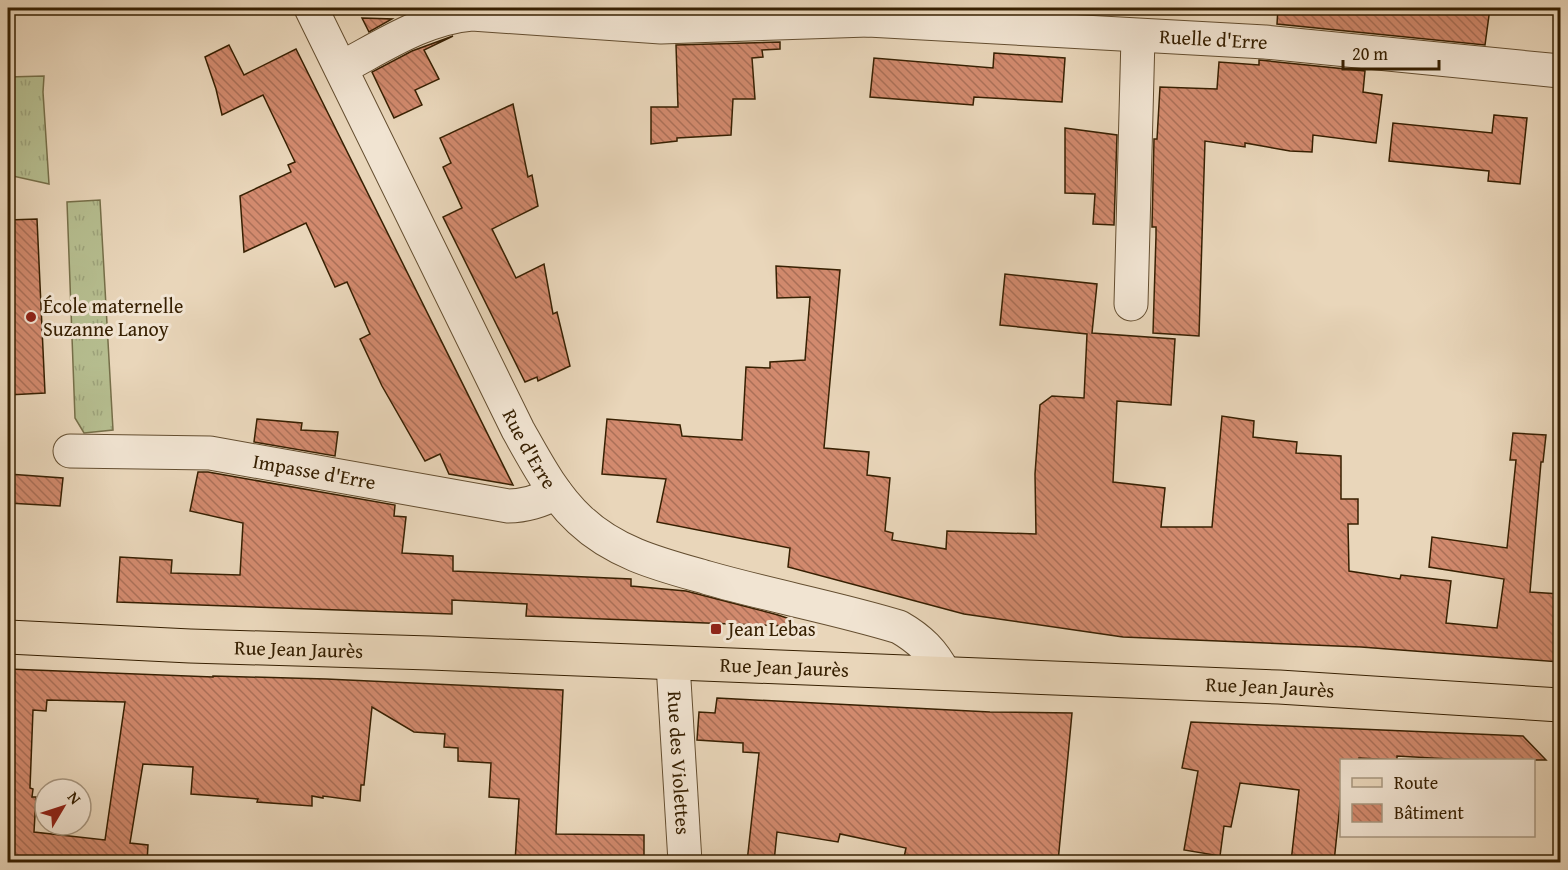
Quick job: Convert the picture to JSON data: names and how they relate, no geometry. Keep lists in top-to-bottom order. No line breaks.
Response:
{"streets":{"main road":["Rue Jean Jaurès"],"street":["Ruelle d'Erre","Rue d'Erre","Impasse d'Erre","Rue des Violettes"]},"crossings":[["Ruelle d'Erre","Rue d'Erre"],["Rue d'Erre","Impasse d'Erre"],["Rue d'Erre","Rue Jean Jaurès"],["Rue Jean Jaurès","Rue des Violettes"]],"places":{"other":["École maternelle Suzanne Lanoy"],"transit":["Jean Lebas"]},"legend":["Route","Bâtiment"],"scale_bar":"20 m","north":"top right"}
